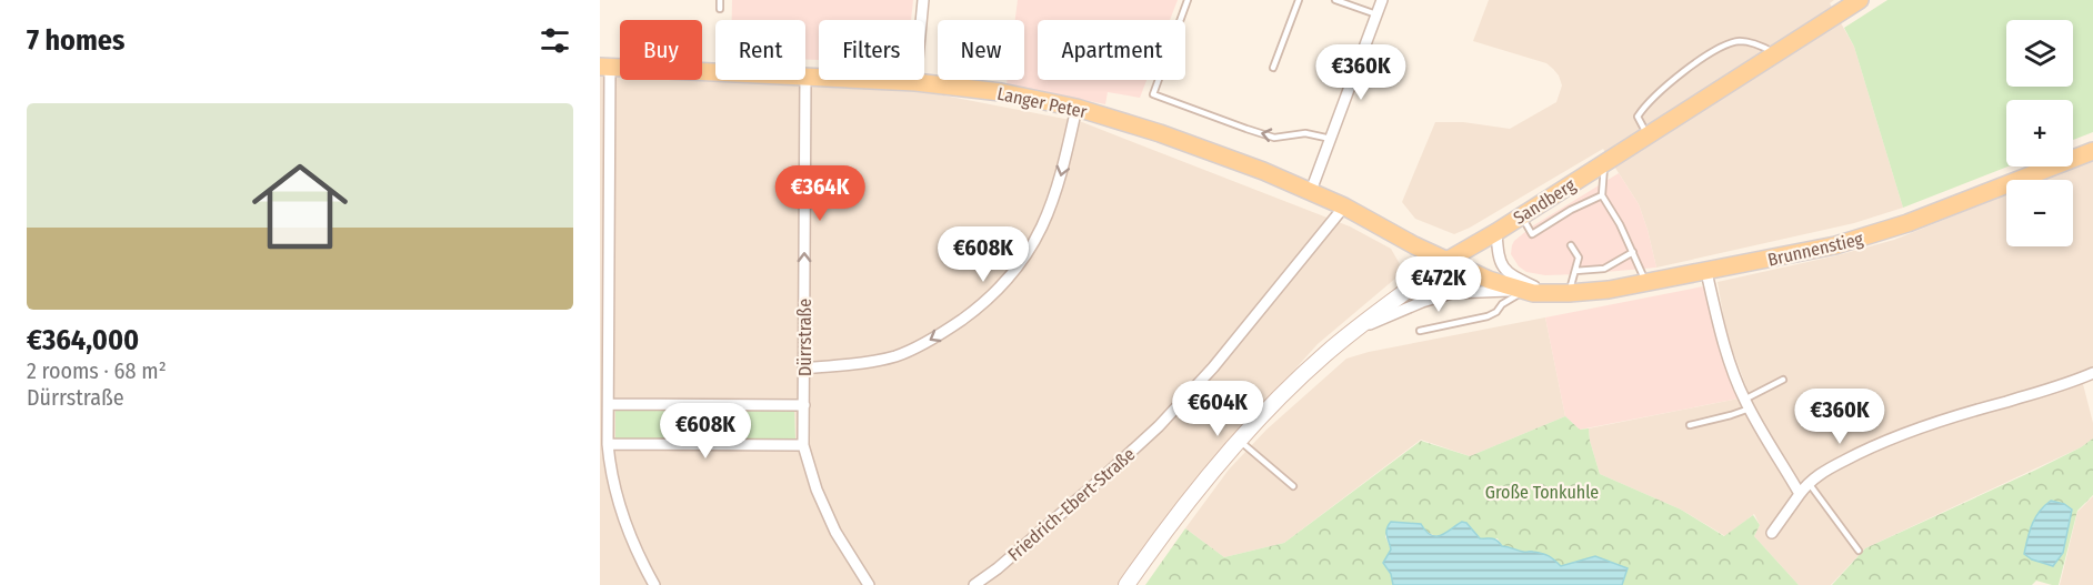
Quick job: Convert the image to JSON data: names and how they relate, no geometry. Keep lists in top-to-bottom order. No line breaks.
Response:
{"streets":{"main road":["Langer Peter","Sandberg","Brunnenstieg"],"street":["Dürrstraße","Friedrich-Ebert-Straße"]},"crossings":[["Langer Peter","Sandberg"],["Langer Peter","Brunnenstieg"],["Langer Peter","Friedrich-Ebert-Straße"],["Sandberg","Brunnenstieg"]],"one_way":["Dürrstraße"],"parks":["Große Tonkuhle"],"page":{"heading":"7 homes","map_buttons":["+","−"],"chip":["Buy","Rent","Filters","New","Apartment"],"price":["€360K","€364K","€608K","€472K","€604K","€360K","€608K"],"list":[{"name":"€364,000","note":"2 rooms · 68 m² · Dürrstraße"}]}}
